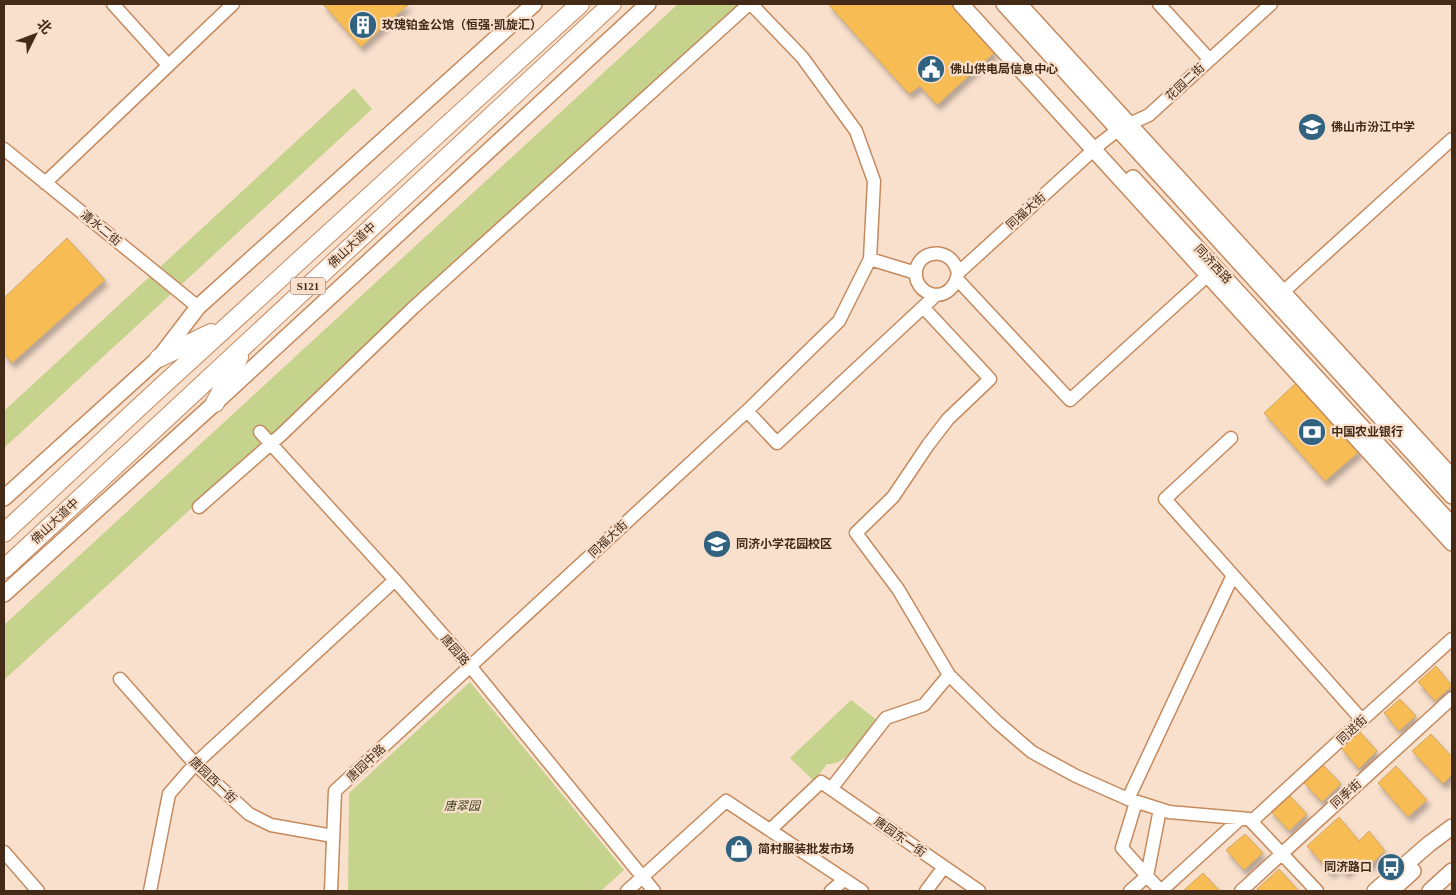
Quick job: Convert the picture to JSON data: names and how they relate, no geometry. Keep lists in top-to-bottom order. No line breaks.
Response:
{"streets":{"highway":["佛山大道中","S121"],"main road":["同济西路"],"street":["花园二街","同福大街","清水二街","唐园路","同进街","唐园中路","唐园西一街","同季街","唐园东一街"]},"crossings":[["花园二街","同福大街"],["花园二街","同济西路"],["同福大街","同济西路"],["同福大街","唐园路"],["同福大街","唐园中路"],["唐园路","唐园中路"],["唐园中路","唐园西一街"]],"parks":["唐翠园"],"places":{"building":["玫瑰铂金公馆（恒强·凯旋汇）"],"public building":["佛山供电局信息中心"],"school or university":["佛山市汾江中学","同济小学花园校区"],"bank":["中国农业银行"],"shop":["简村服装批发市场"],"bus stop":["同济路口"]},"north":"top right"}
